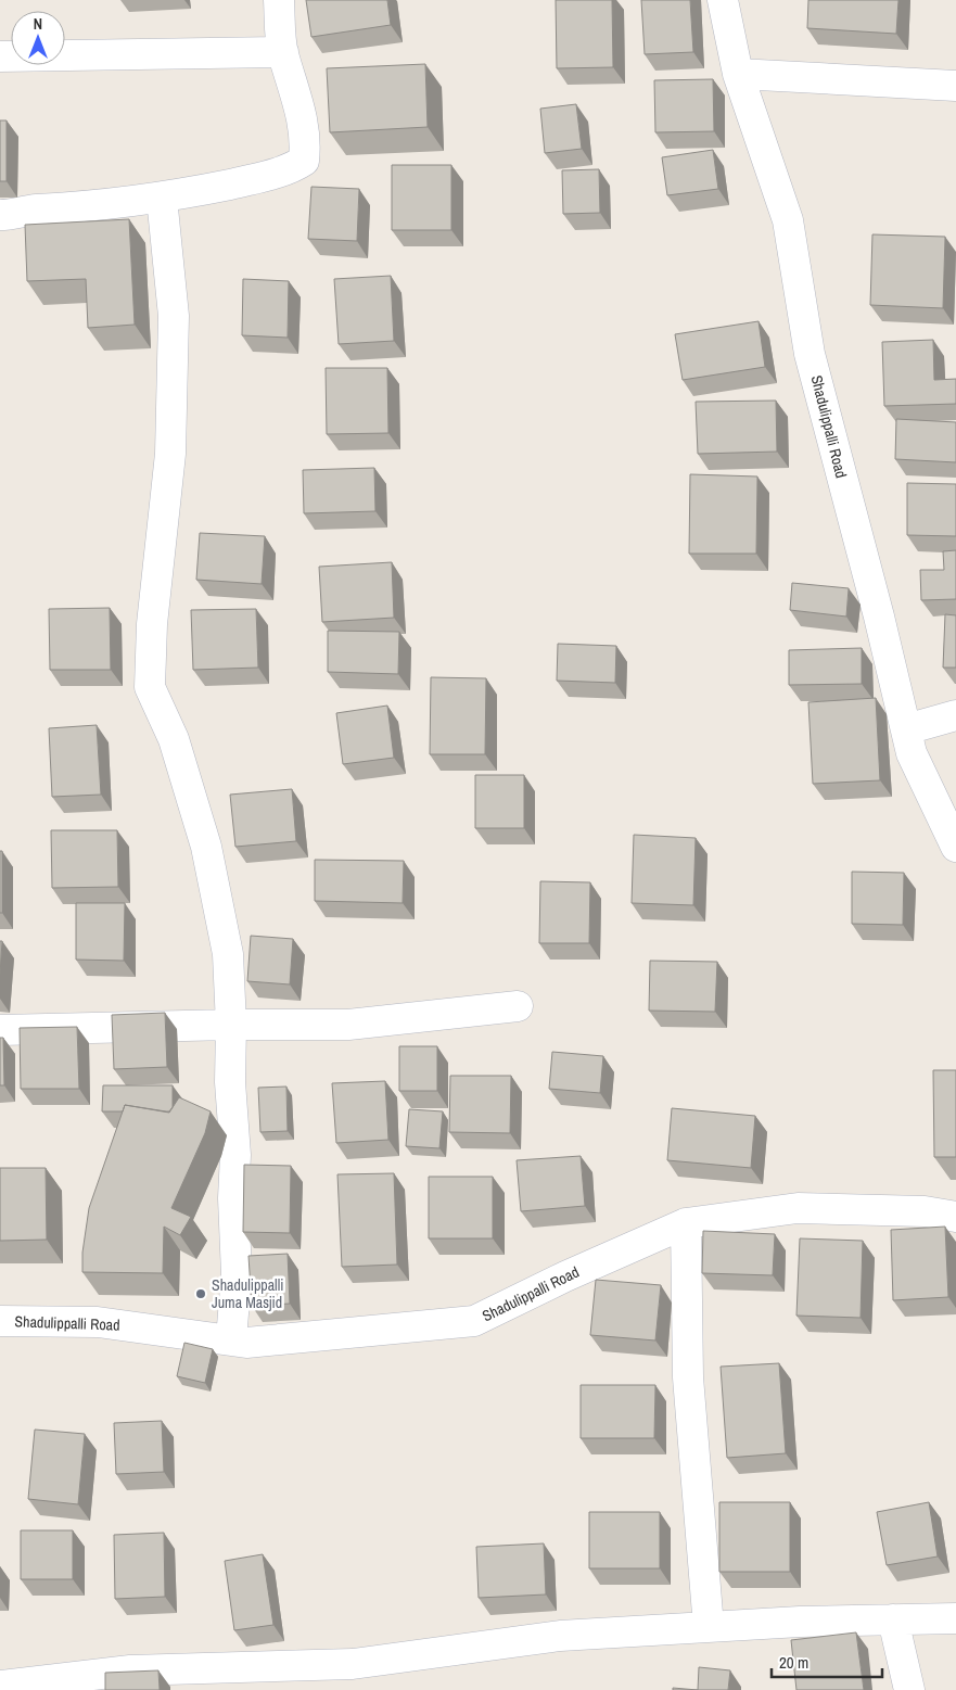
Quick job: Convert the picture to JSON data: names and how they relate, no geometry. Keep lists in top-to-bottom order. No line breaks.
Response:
{"streets":{"street":["Shadulippalli Road"]},"places":["Shadulippalli Juma Masjid"],"scale_bar":"20 m","north":"top"}
